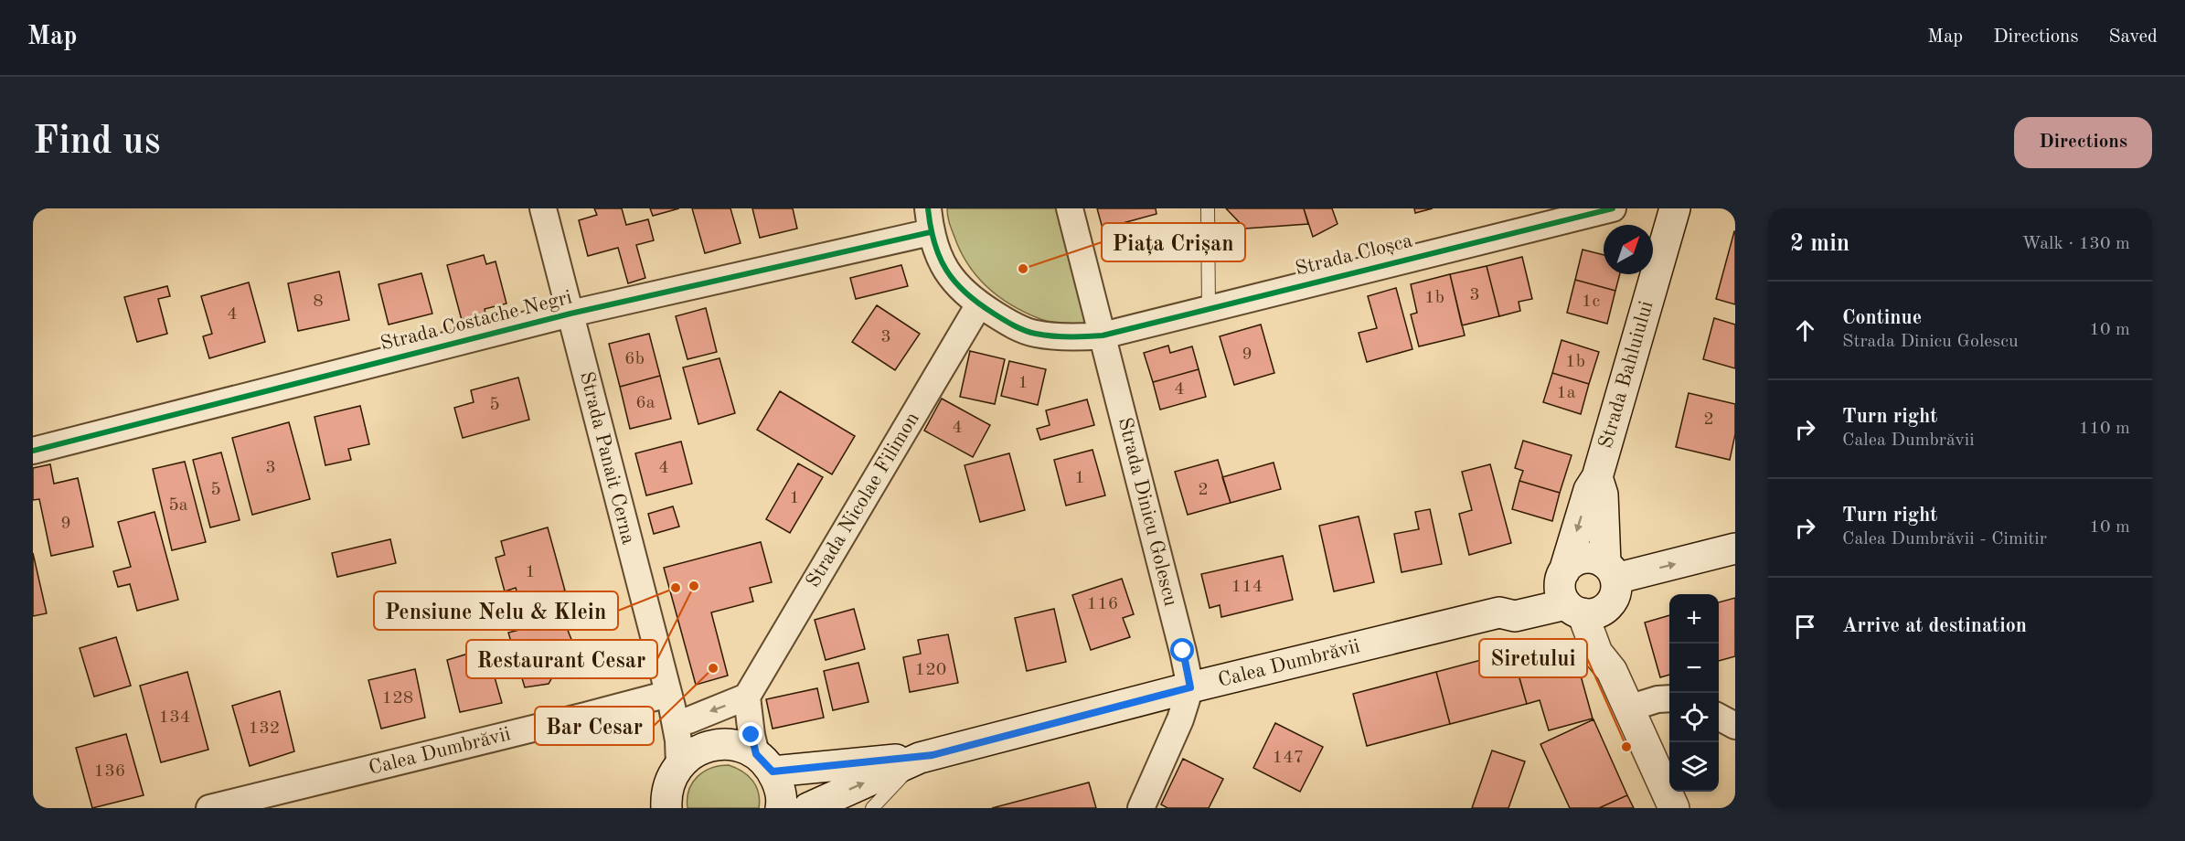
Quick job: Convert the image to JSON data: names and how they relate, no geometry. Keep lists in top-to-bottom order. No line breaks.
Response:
{"streets":{"main road":["Strada Bahluiului","Calea Dumbrăvii"],"street":["Strada Cloșca","Strada Costache Negri","Strada Panait Cerna","Strada Nicolae Filimon","Strada Dinicu Golescu"]},"crossings":[["Strada Cloșca","Strada Costache Negri"],["Strada Cloșca","Strada Nicolae Filimon"],["Strada Cloșca","Strada Dinicu Golescu"],["Strada Costache Negri","Strada Panait Cerna"],["Strada Bahluiului","Calea Dumbrăvii"],["Strada Panait Cerna","Calea Dumbrăvii"],["Strada Dinicu Golescu","Calea Dumbrăvii"]],"places":["Piața Crișan","Restaurant Cesar","Pensiune Nelu & Klein","Bar Cesar","Siretului"],"house_numbers":["3","1b","8","1c","4","3","9","6b","1b","1","4","1a","6a","5","2","4","3","4","1","5","2","1","5a","9","1","114","116","120","128","134","132","147","136"],"north":"top right","page":{"header":"Map","nav":["Map","Directions","Saved"],"buttons":"Directions","title":"Find us","heading":["2 min","Walk · 130 m"],"list":[["Continue","Strada Dinicu Golescu","10 m"],["Turn right","Calea Dumbrăvii","110 m"],["Turn right","Calea Dumbrăvii - Cimitir","10 m"],"Arrive at destination"],"map_buttons":["+","−"]}}
